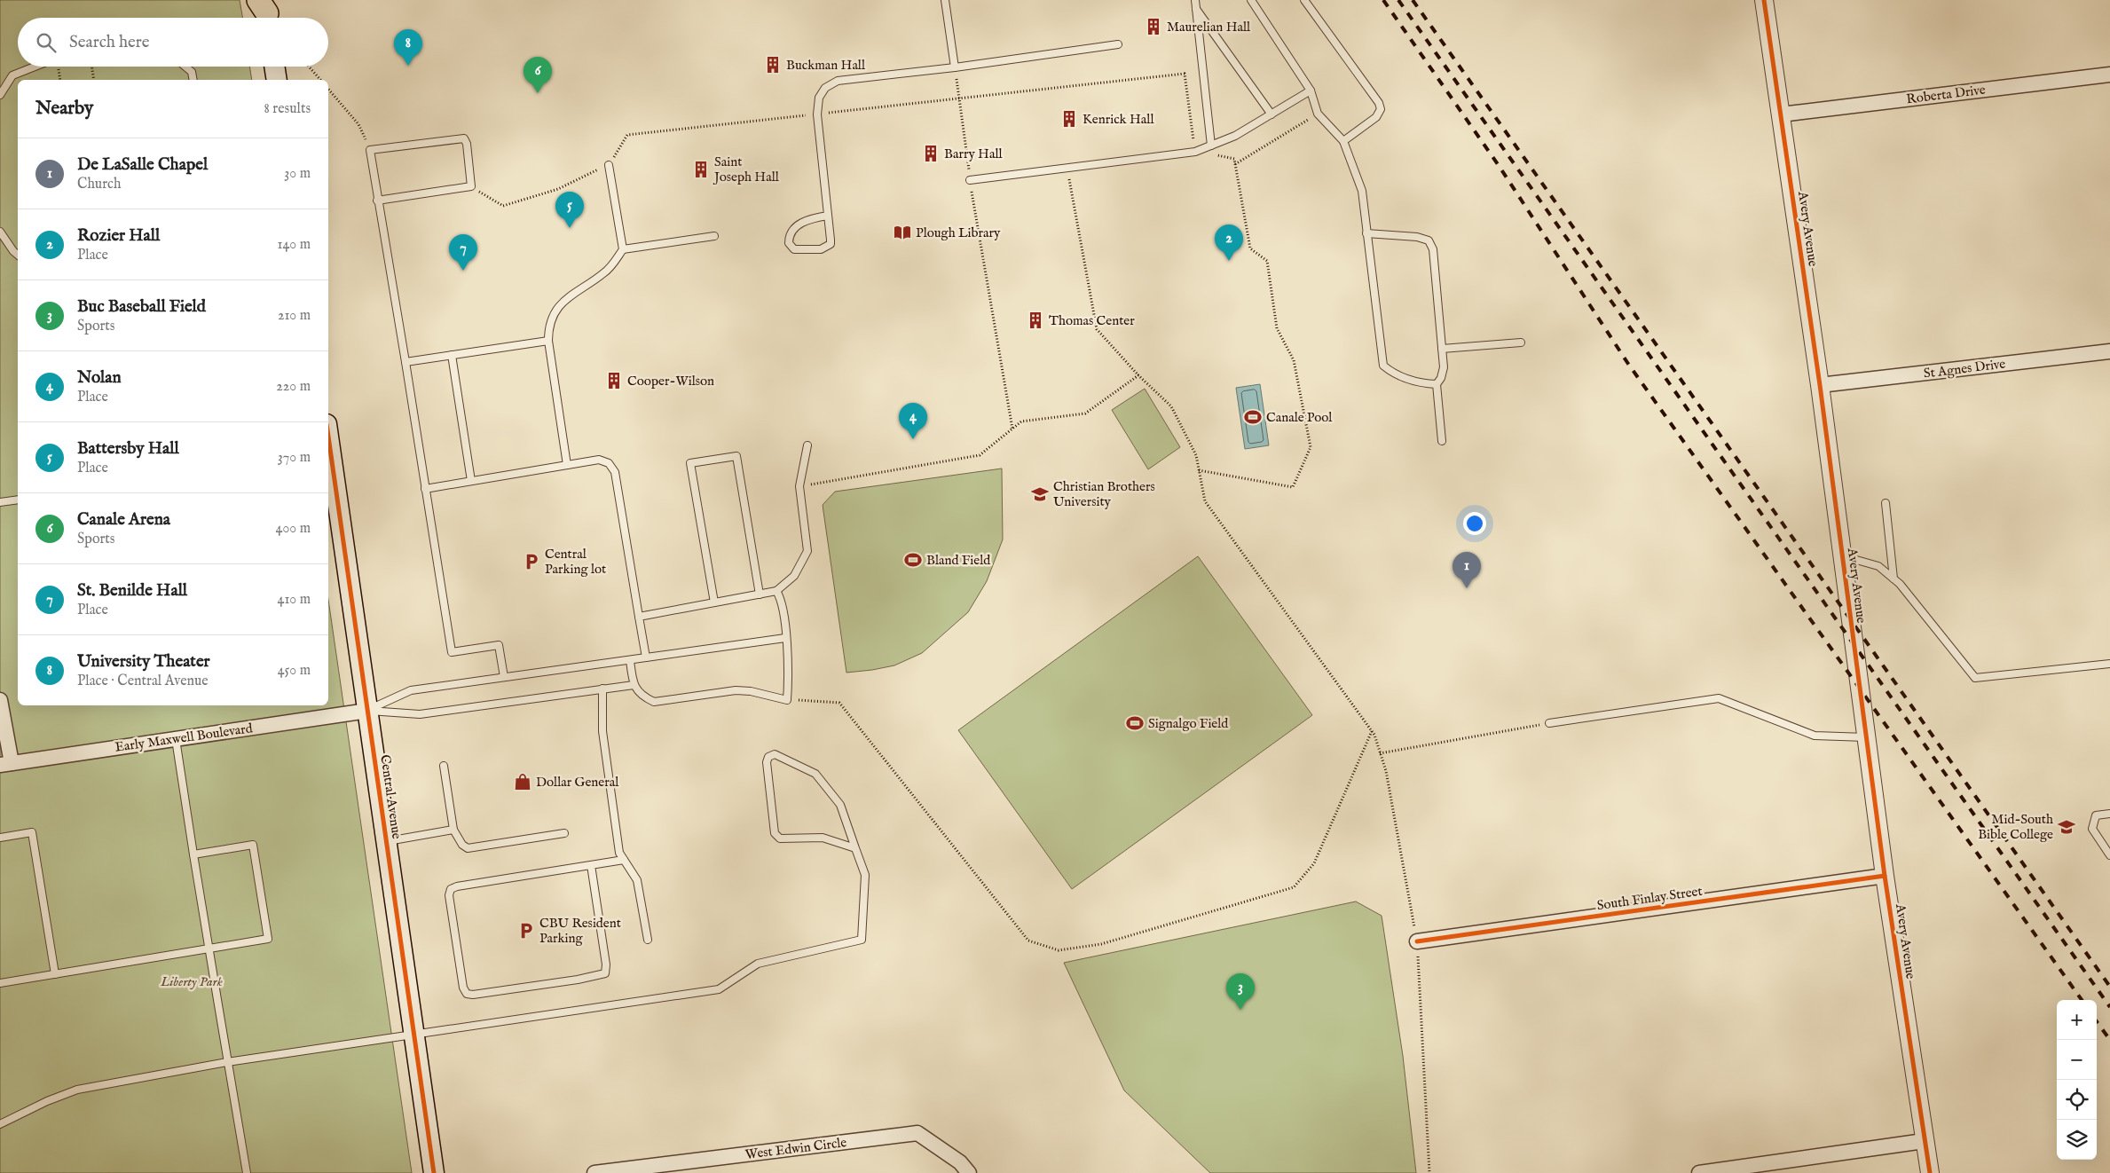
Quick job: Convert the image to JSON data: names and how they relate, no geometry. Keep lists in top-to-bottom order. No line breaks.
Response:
{"streets":{"main road":["Central Avenue"],"street":["Roberta Drive","Avery Avenue","St Agnes Drive","Early Maxwell Boulevard","South Finlay Street","West Edwin Circle"]},"crossings":[["Roberta Drive","Avery Avenue"],["Avery Avenue","St Agnes Drive"],["Avery Avenue","South Finlay Street"],["Early Maxwell Boulevard","Central Avenue"]],"parks":["Liberty Park"],"places":{"building":["Maurelian Hall","Buckman Hall","Kenrick Hall","Barry Hall","Saint Joseph Hall","Thomas Center","Cooper-Wilson"],"library":["Plough Library"],"sports":["Canale Pool","Bland Field","Signalgo Field"],"school or university":["Christian Brothers University","Mid-South Bible College"],"parking":["Central Parking lot","CBU Resident Parking"],"shop":["Dollar General"]},"page":{"search":"Search here","pins":["8","6","5","2","7","4","1","3"],"heading":["Nearby","8 results"],"list":[{"mark":"1","name":"De LaSalle Chapel","note":"Church","value":"30 m"},{"mark":"2","name":"Rozier Hall","note":"Place","value":"140 m"},{"mark":"3","name":"Buc Baseball Field","note":"Sports","value":"210 m"},{"mark":"4","name":"Nolan","note":"Place","value":"220 m"},{"mark":"5","name":"Battersby Hall","note":"Place","value":"370 m"},{"mark":"6","name":"Canale Arena","note":"Sports","value":"400 m"},{"mark":"7","name":"St. Benilde Hall","note":"Place","value":"410 m"},{"mark":"8","name":"University Theater","note":"Place · Central Avenue","value":"450 m"}],"map_buttons":["+","−"]}}
